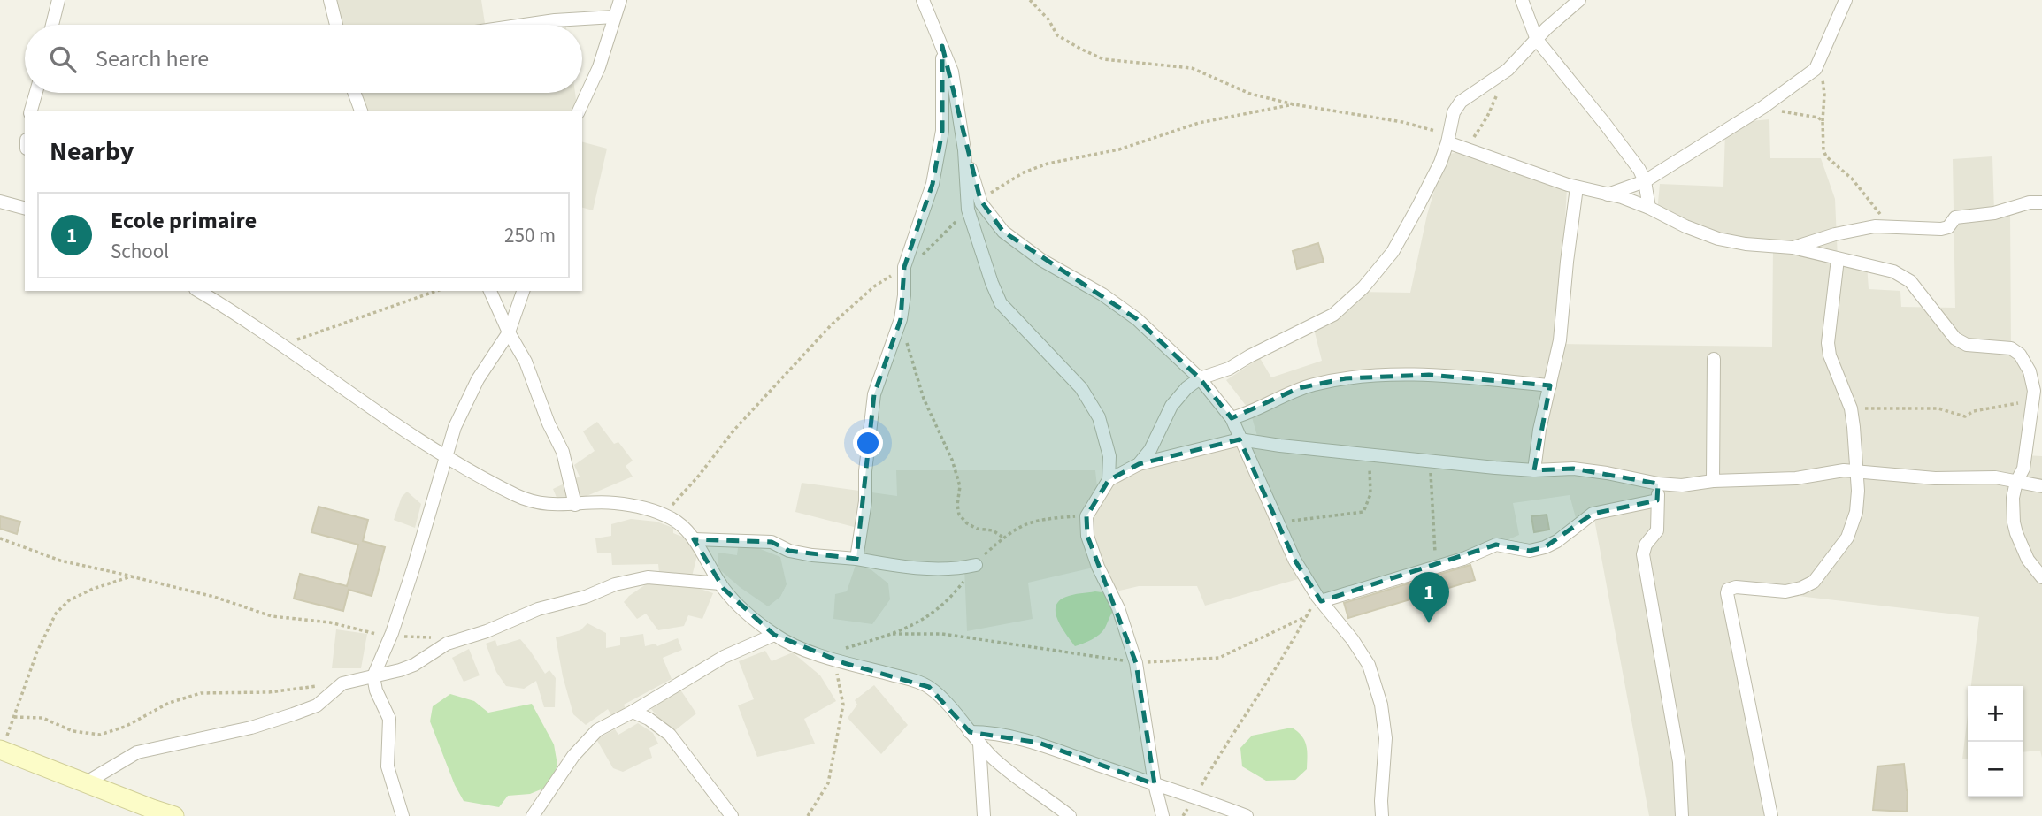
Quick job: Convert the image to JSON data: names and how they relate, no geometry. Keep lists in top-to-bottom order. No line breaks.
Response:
{"page":{"search":"Search here","heading":"Nearby","list":[{"mark":"1","name":"Ecole primaire","note":"School","value":"250 m"}],"pins":"1","map_buttons":["+","−"]}}
